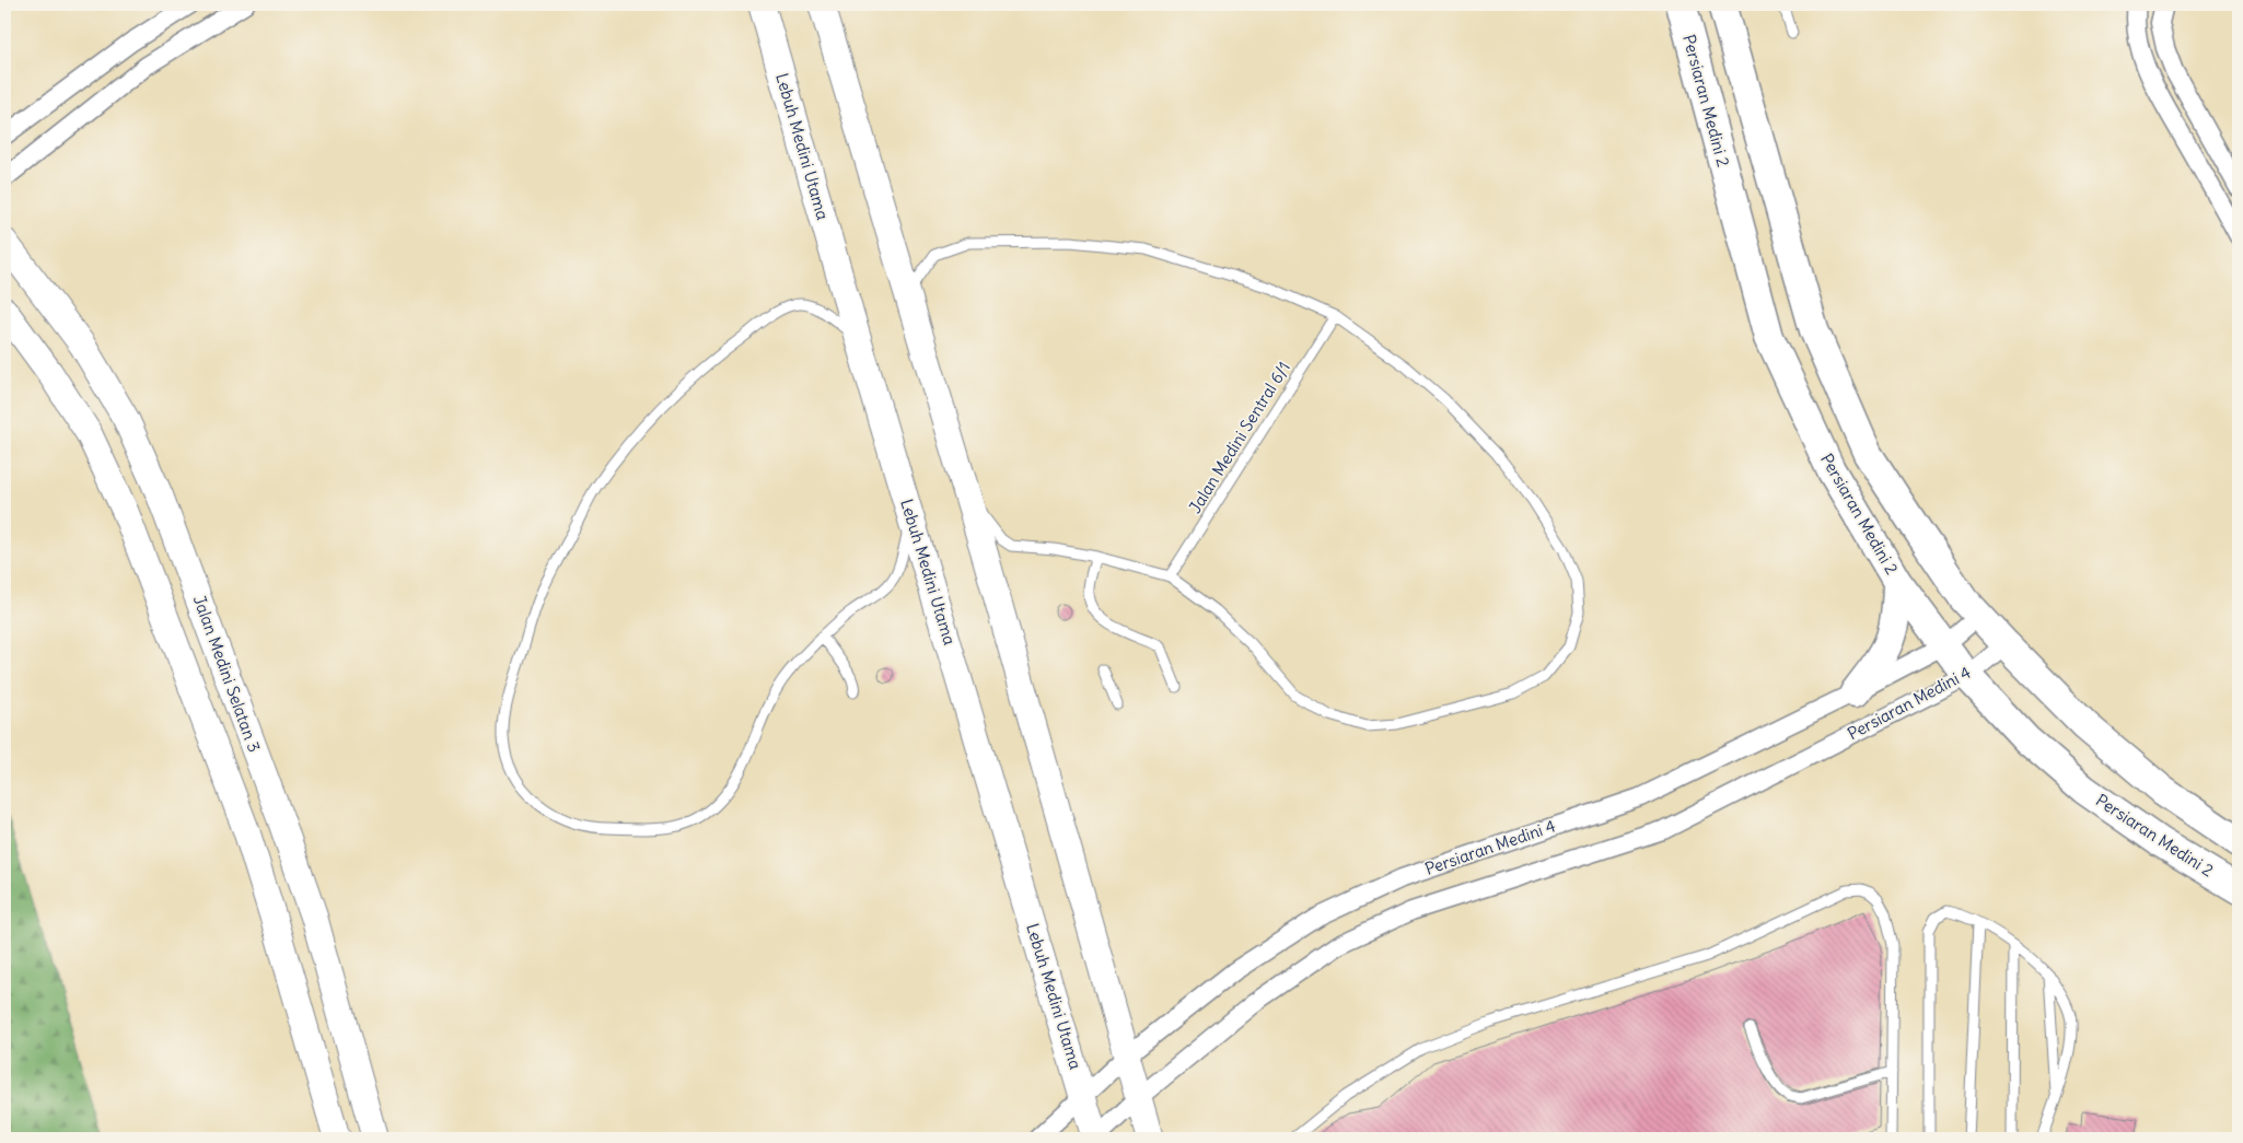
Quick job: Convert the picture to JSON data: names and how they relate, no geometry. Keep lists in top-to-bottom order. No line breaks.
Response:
{"streets":{"main road":["Persiaran Medini 2","Lebuh Medini Utama","Jalan Medini Selatan 3"],"street":["Persiaran Medini 4"],"lane":["Jalan Medini Sentral 6/1"]},"crossings":[["Persiaran Medini 2","Persiaran Medini 4"],["Lebuh Medini Utama","Persiaran Medini 4"]]}
